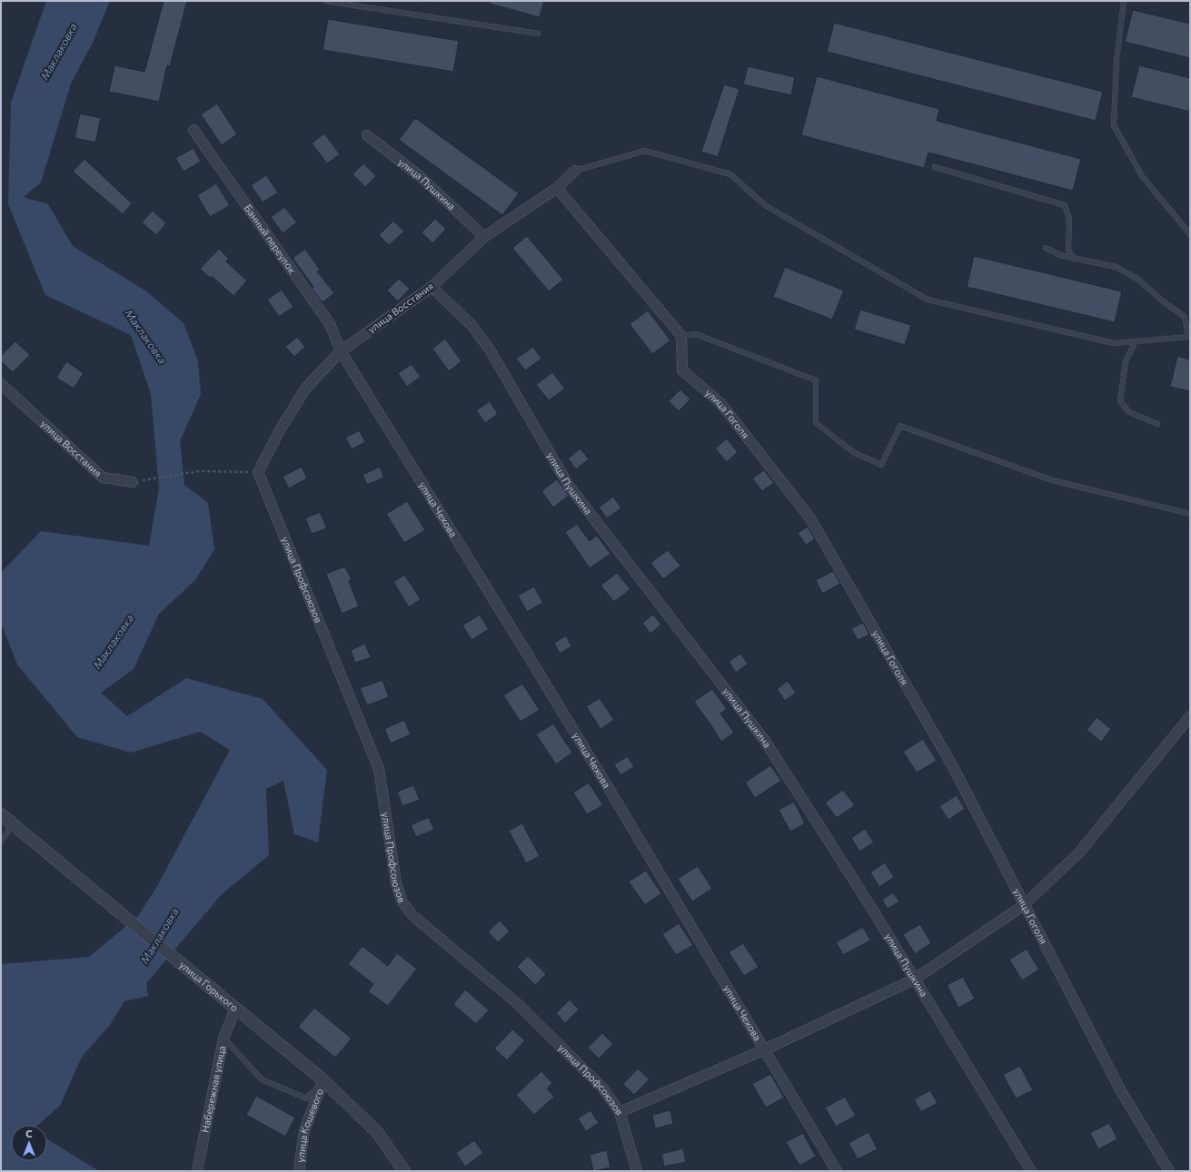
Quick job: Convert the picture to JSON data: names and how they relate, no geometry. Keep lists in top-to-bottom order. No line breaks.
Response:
{"streets":{"street":["улица Пушкина","Банный переулок","улица Восстания","улица Гоголя","улица Чехова","улица Профсоюзов","улица Горького","Набережная улица","улица Кошевого"]},"crossings":[["улица Пушкина","улица Восстания"],["Банный переулок","улица Восстания"],["Банный переулок","улица Чехова"],["улица Восстания","улица Чехова"],["улица Восстания","улица Профсоюзов"],["улица Горького","Набережная улица"],["улица Горького","улица Кошевого"]],"water":["Маклаковка"],"north":"top"}
